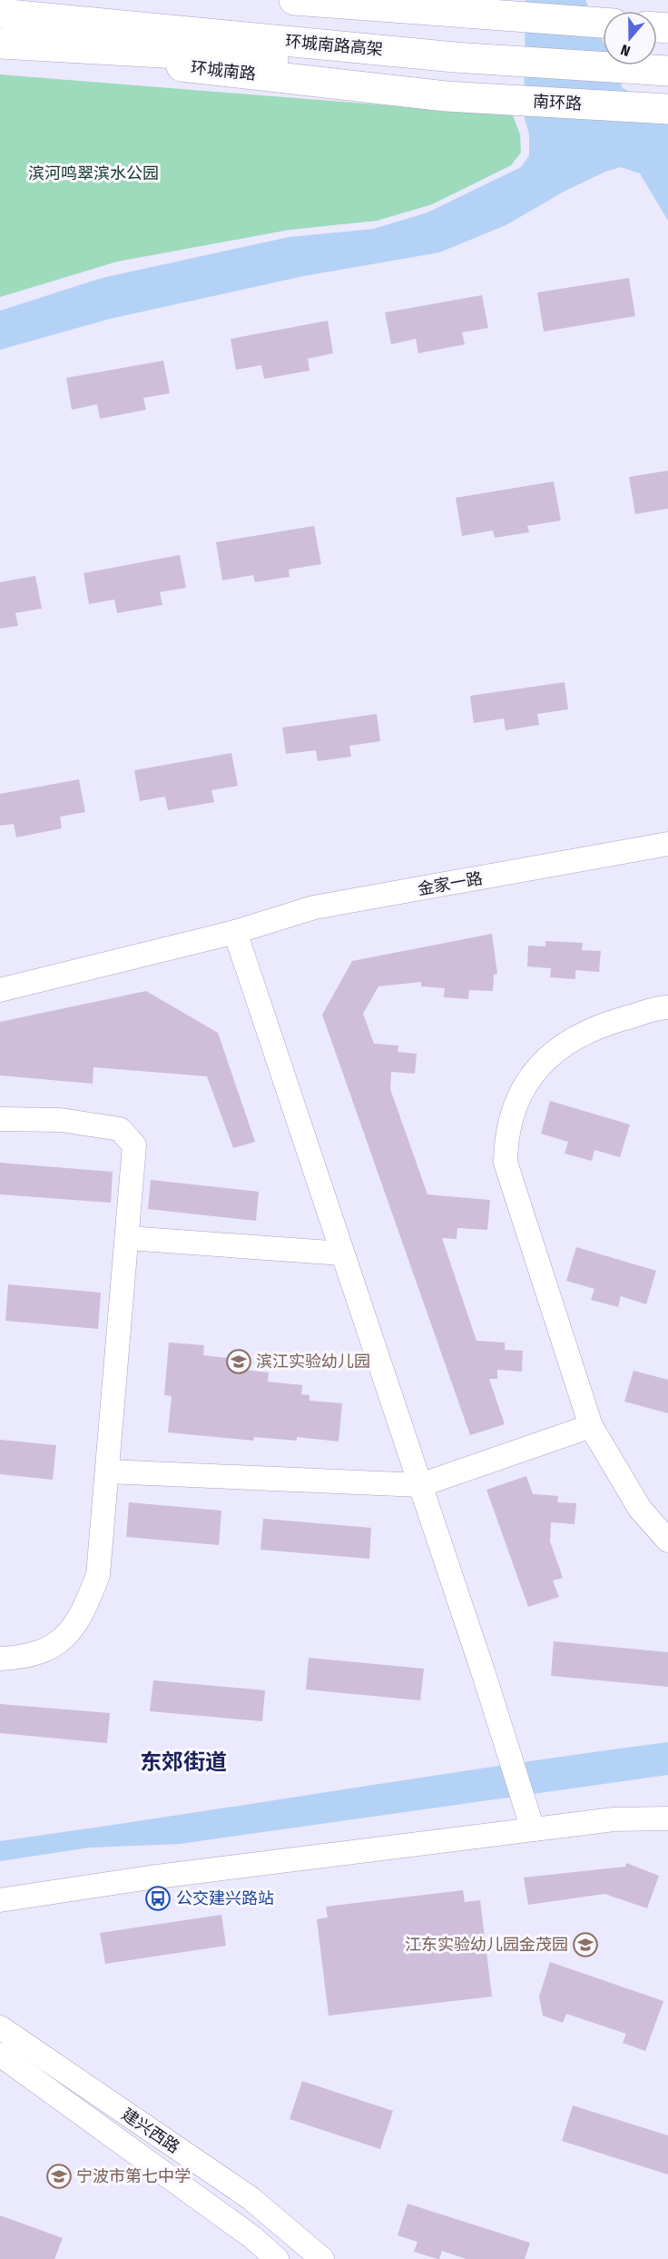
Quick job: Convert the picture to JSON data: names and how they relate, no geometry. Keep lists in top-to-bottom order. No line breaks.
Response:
{"streets":{"main road":["环城南路高架","环城南路","南环路"],"street":["金家一路","建兴西路"]},"crossings":[["环城南路","南环路"]],"districts":["东郊街道"],"parks":["滨河鸣翠滨水公园"],"places":{"school or university":["滨江实验幼儿园","江东实验幼儿园金茂园","宁波市第七中学"],"bus stop":["公交建兴路站"]},"north":"bottom"}
